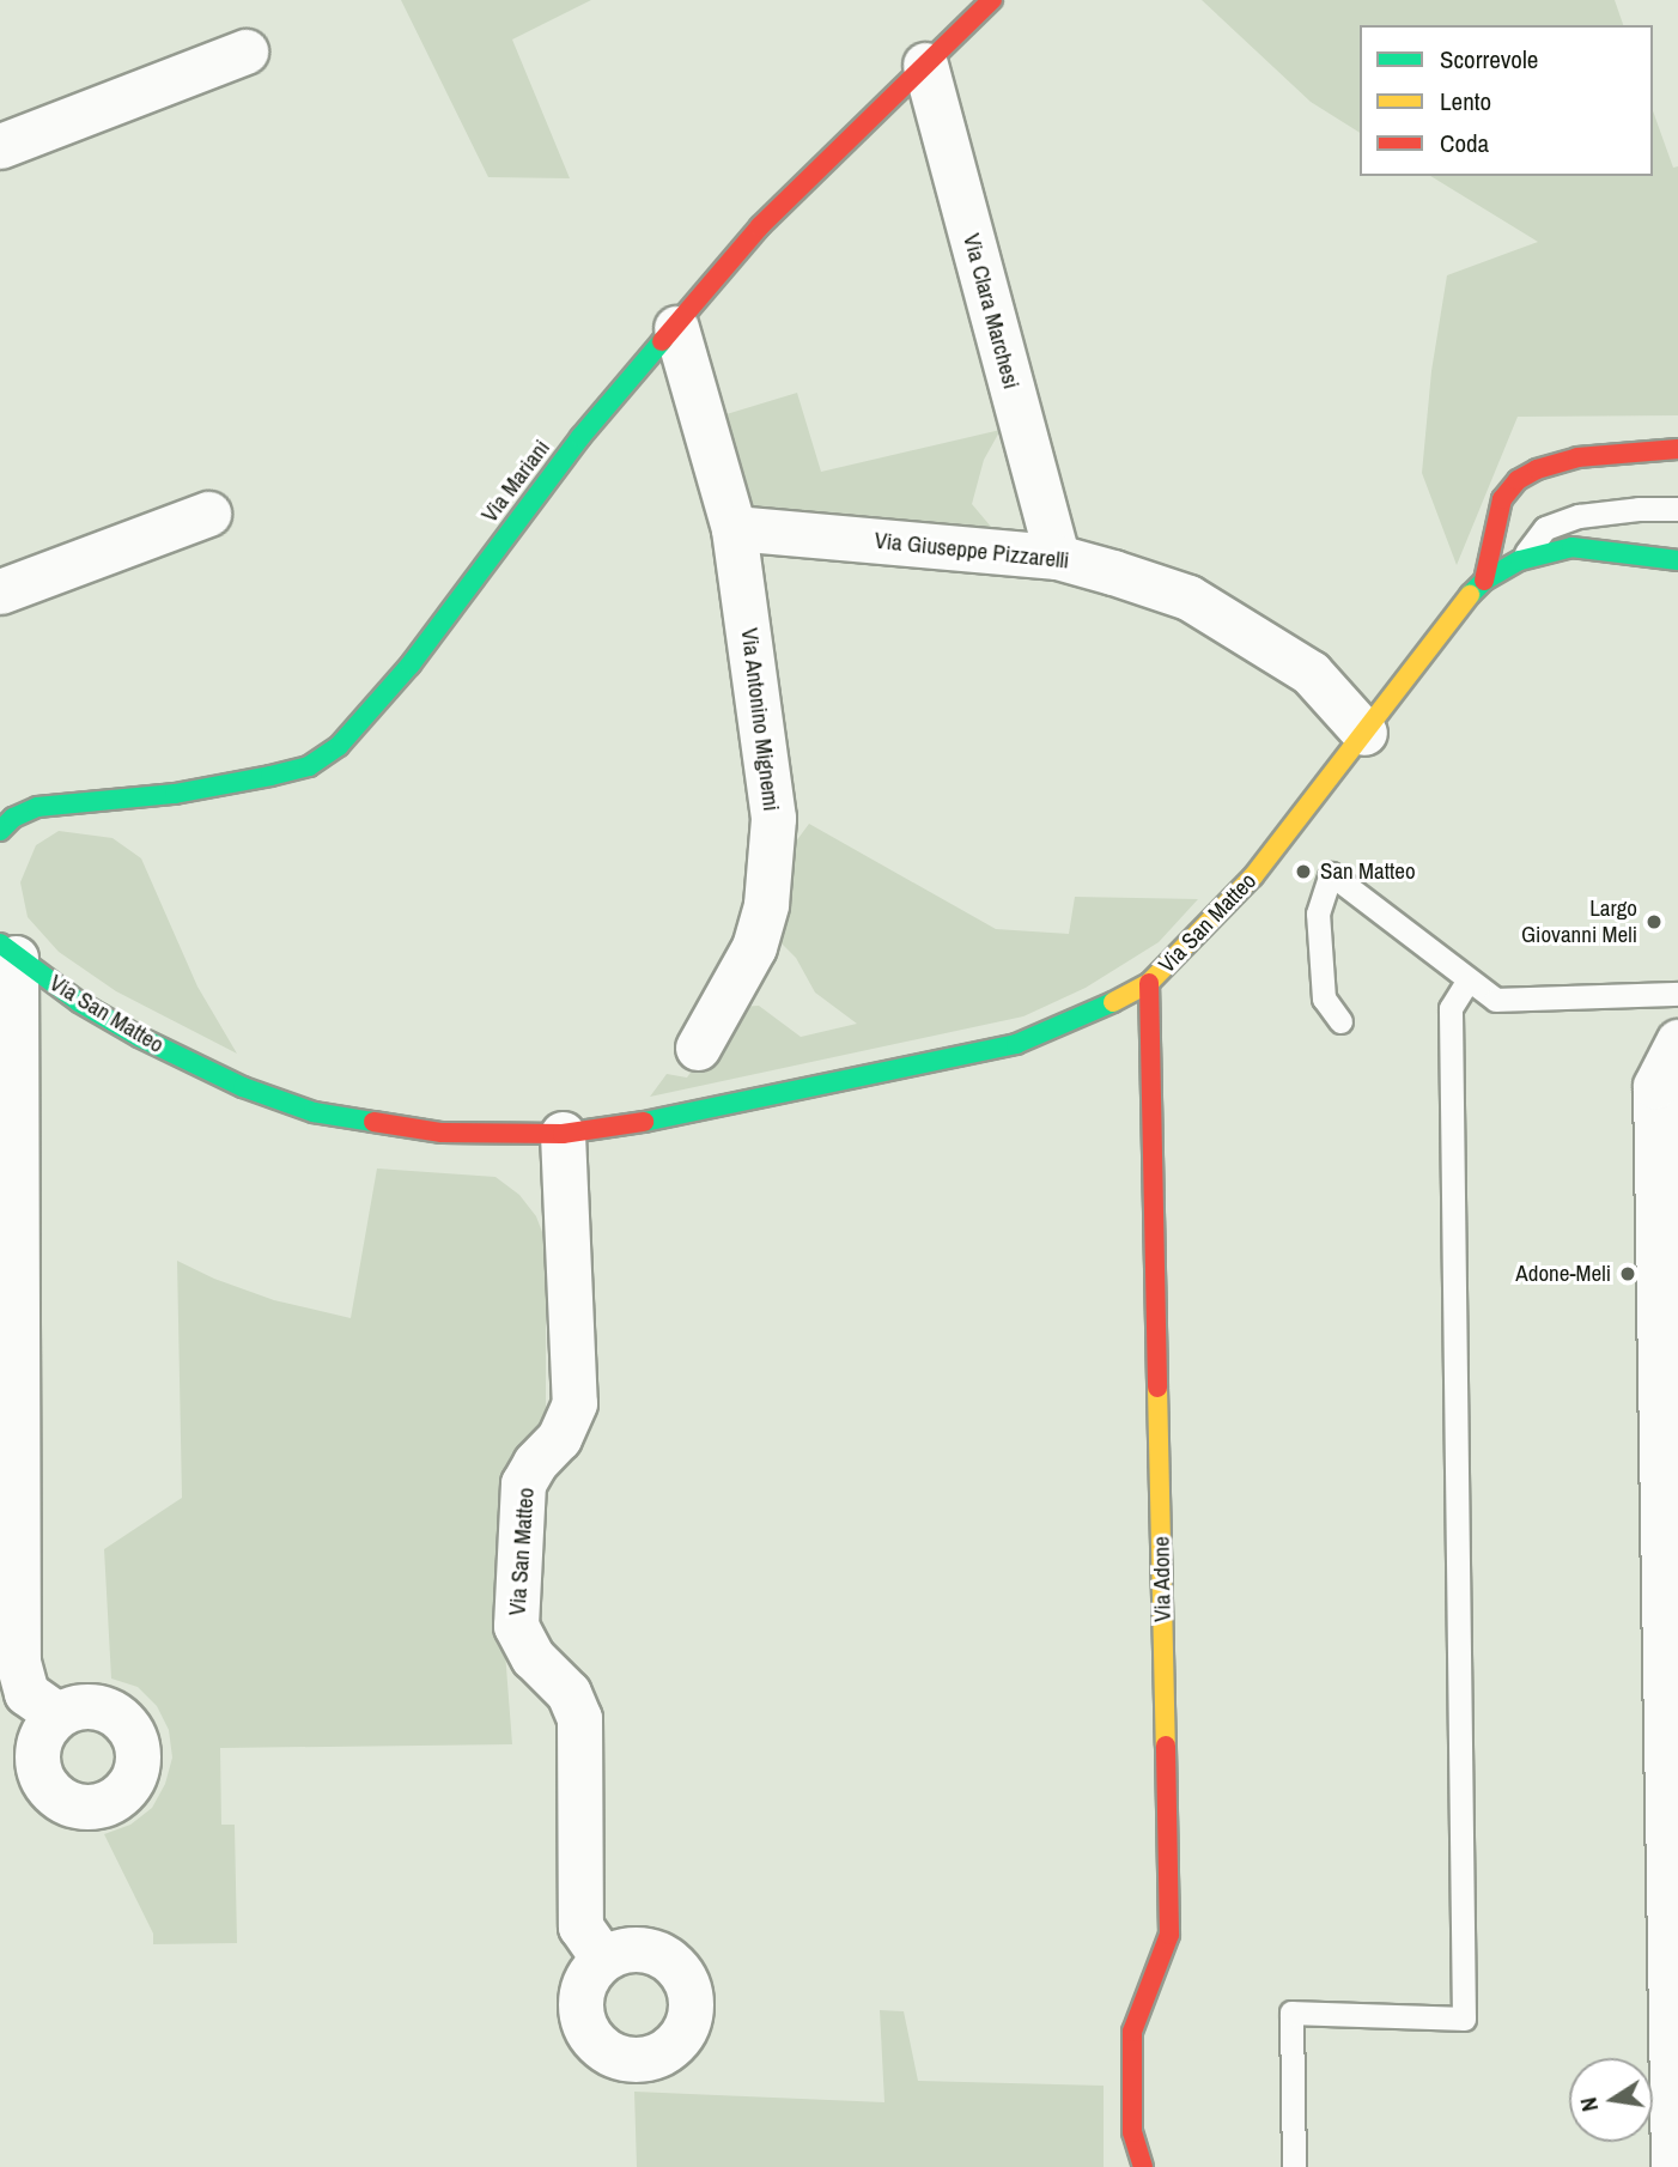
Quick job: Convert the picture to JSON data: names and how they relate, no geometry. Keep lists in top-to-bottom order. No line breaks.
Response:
{"streets":{"street":["Via Clara Marchesi","Via Mariani","Via Giuseppe Pizzarelli","Via Antonino Mignemi","Via San Matteo","Via Adone"]},"crossings":[["Via Clara Marchesi","Via Mariani"],["Via Clara Marchesi","Via Giuseppe Pizzarelli"],["Via Giuseppe Pizzarelli","Via Antonino Mignemi"],["Via Giuseppe Pizzarelli","Via San Matteo"],["Via San Matteo","Via Adone"]],"places":["San Matteo","Largo Giovanni Meli","Adone-Meli"],"legend":["Scorrevole","Lento","Coda"],"north":"left"}
